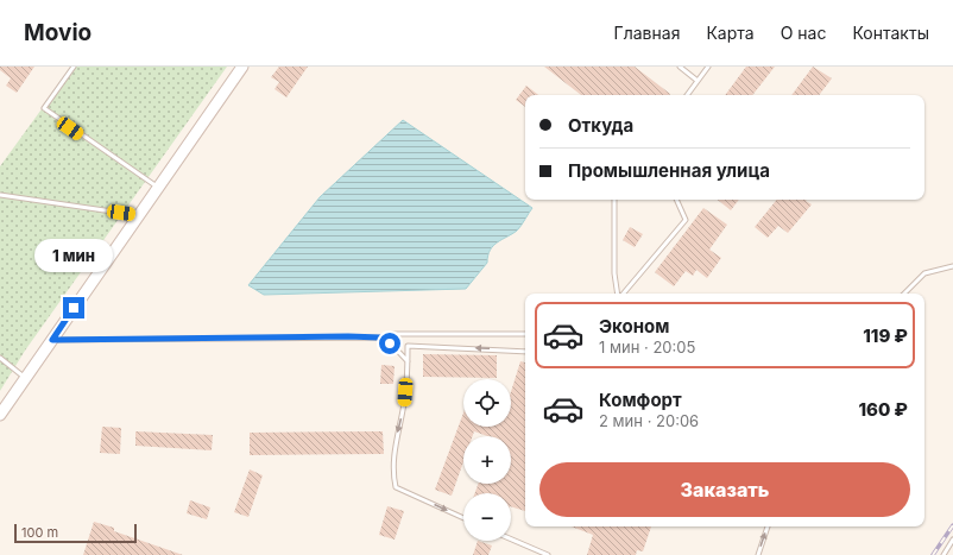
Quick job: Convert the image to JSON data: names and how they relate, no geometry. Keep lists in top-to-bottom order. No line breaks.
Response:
{"scale_bar":"100 m","page":{"header":"Movio","nav":["Главная","Карта","О нас","Контакты"],"banner":["Откуда","Промышленная улица"],"bubble":"1 мин","list":[{"name":"Эконом","note":"1 мин · 20:05","value":"119 ₽"},{"name":"Комфорт","note":"2 мин · 20:06","value":"160 ₽"}],"map_buttons":["+","−"],"buttons":"Заказать","scale":"100 m"}}
